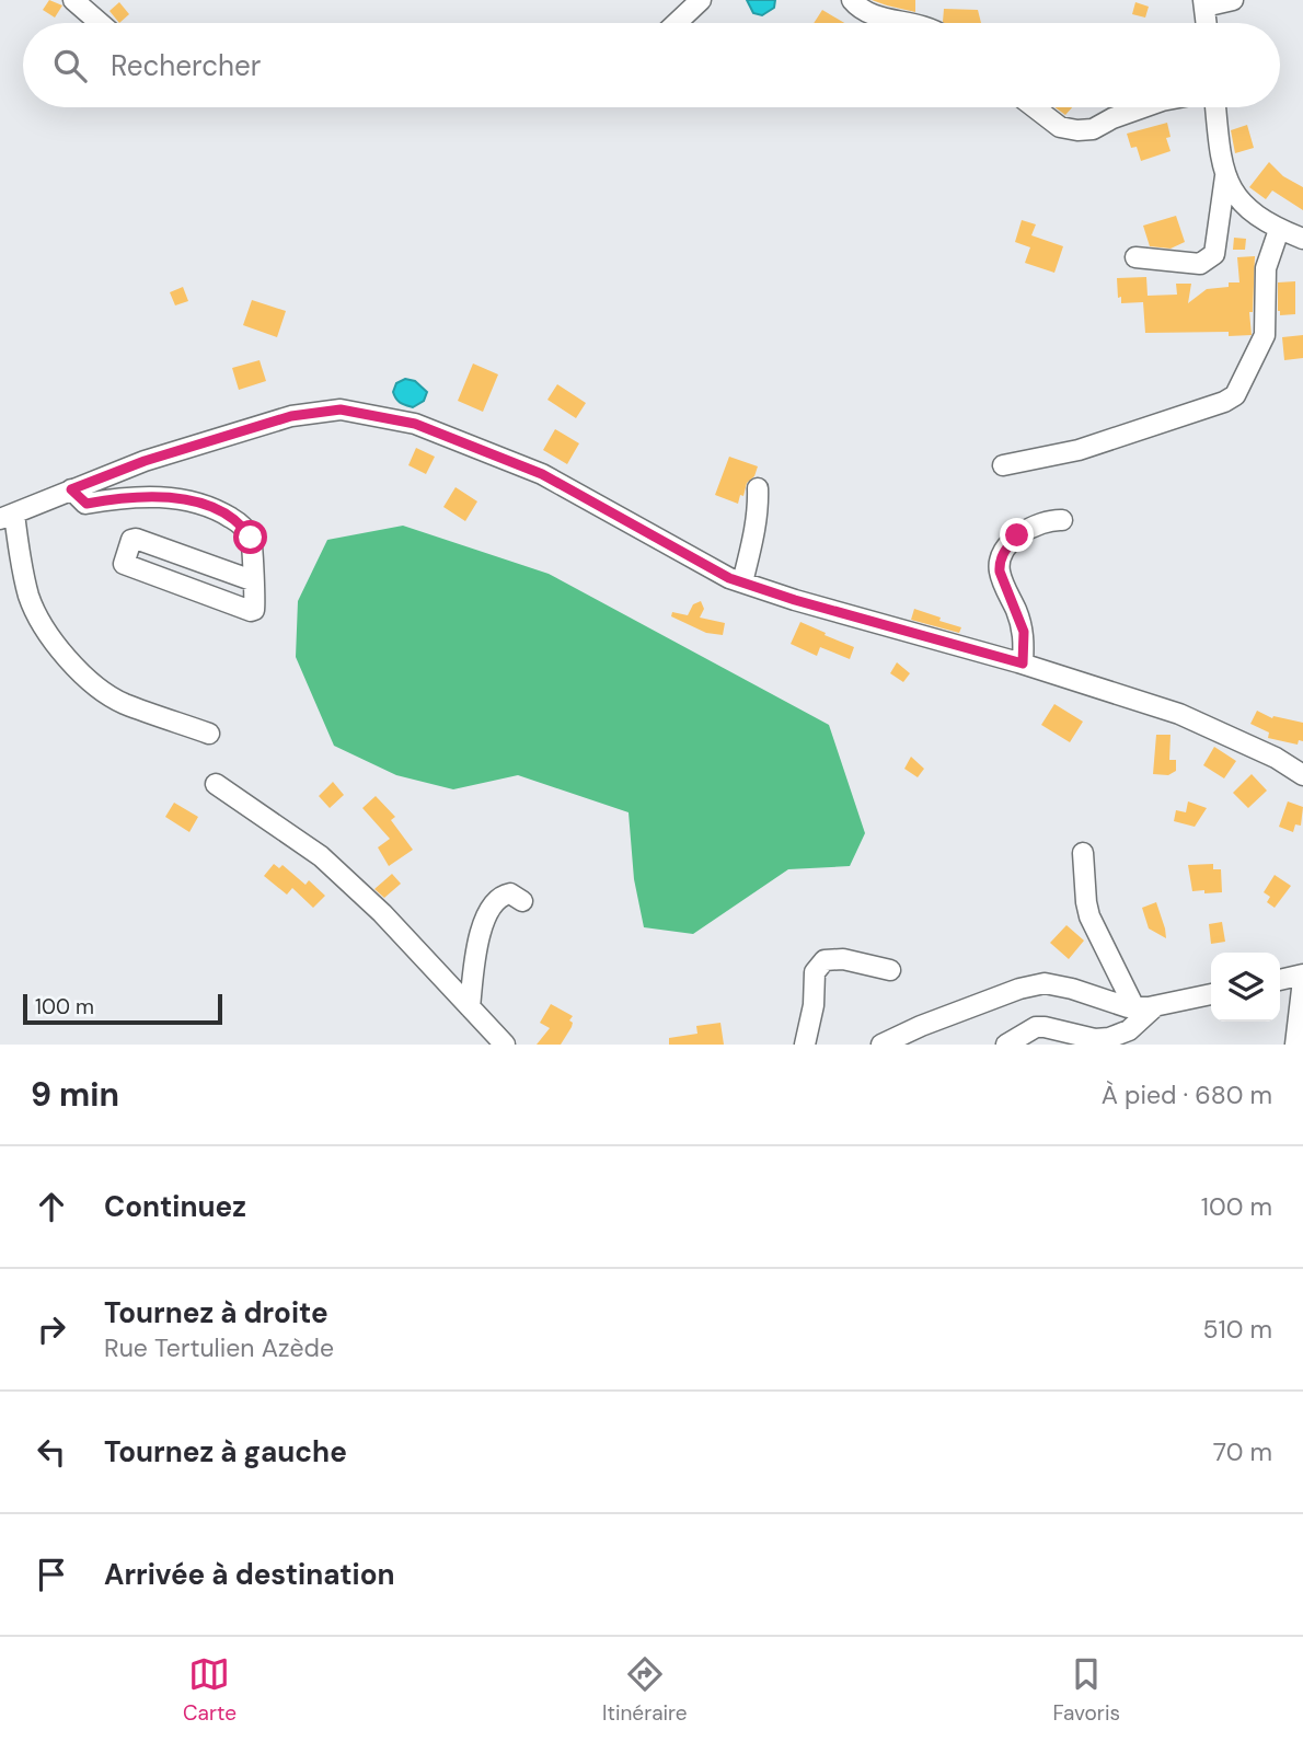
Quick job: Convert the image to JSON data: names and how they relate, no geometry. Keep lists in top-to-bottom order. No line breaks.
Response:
{"scale_bar":"100 m","page":{"search":"Rechercher","scale":"100 m","heading":["9 min","À pied · 680 m"],"list":[["Continuez","100 m"],["Tournez à droite","Rue Tertulien Azède","510 m"],["Tournez à gauche","70 m"],"Arrivée à destination"],"nav":["Carte","Itinéraire","Favoris"]}}
